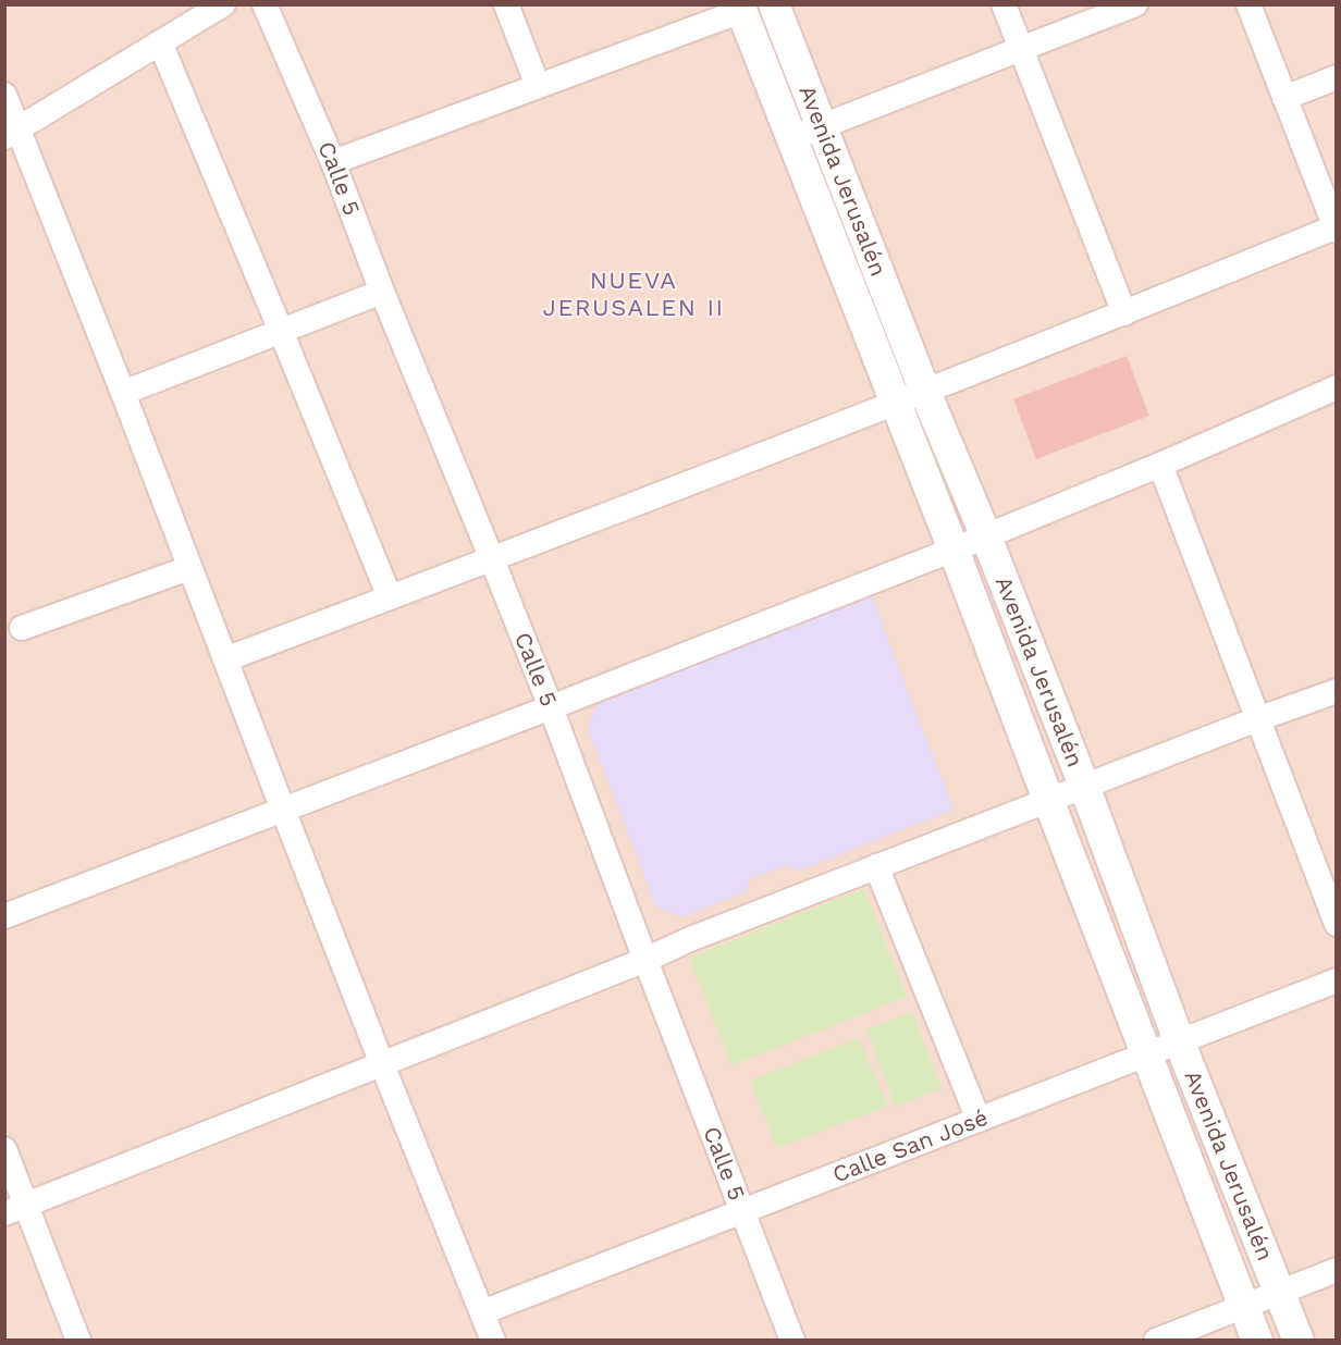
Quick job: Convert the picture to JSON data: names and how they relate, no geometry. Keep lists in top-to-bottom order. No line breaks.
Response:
{"streets":{"street":["Calle 5","Avenida Jerusalén","Calle San José"]},"crossings":[["Calle 5","Calle San José"],["Avenida Jerusalén","Calle San José"]],"districts":["NUEVA JERUSALEN II"]}
